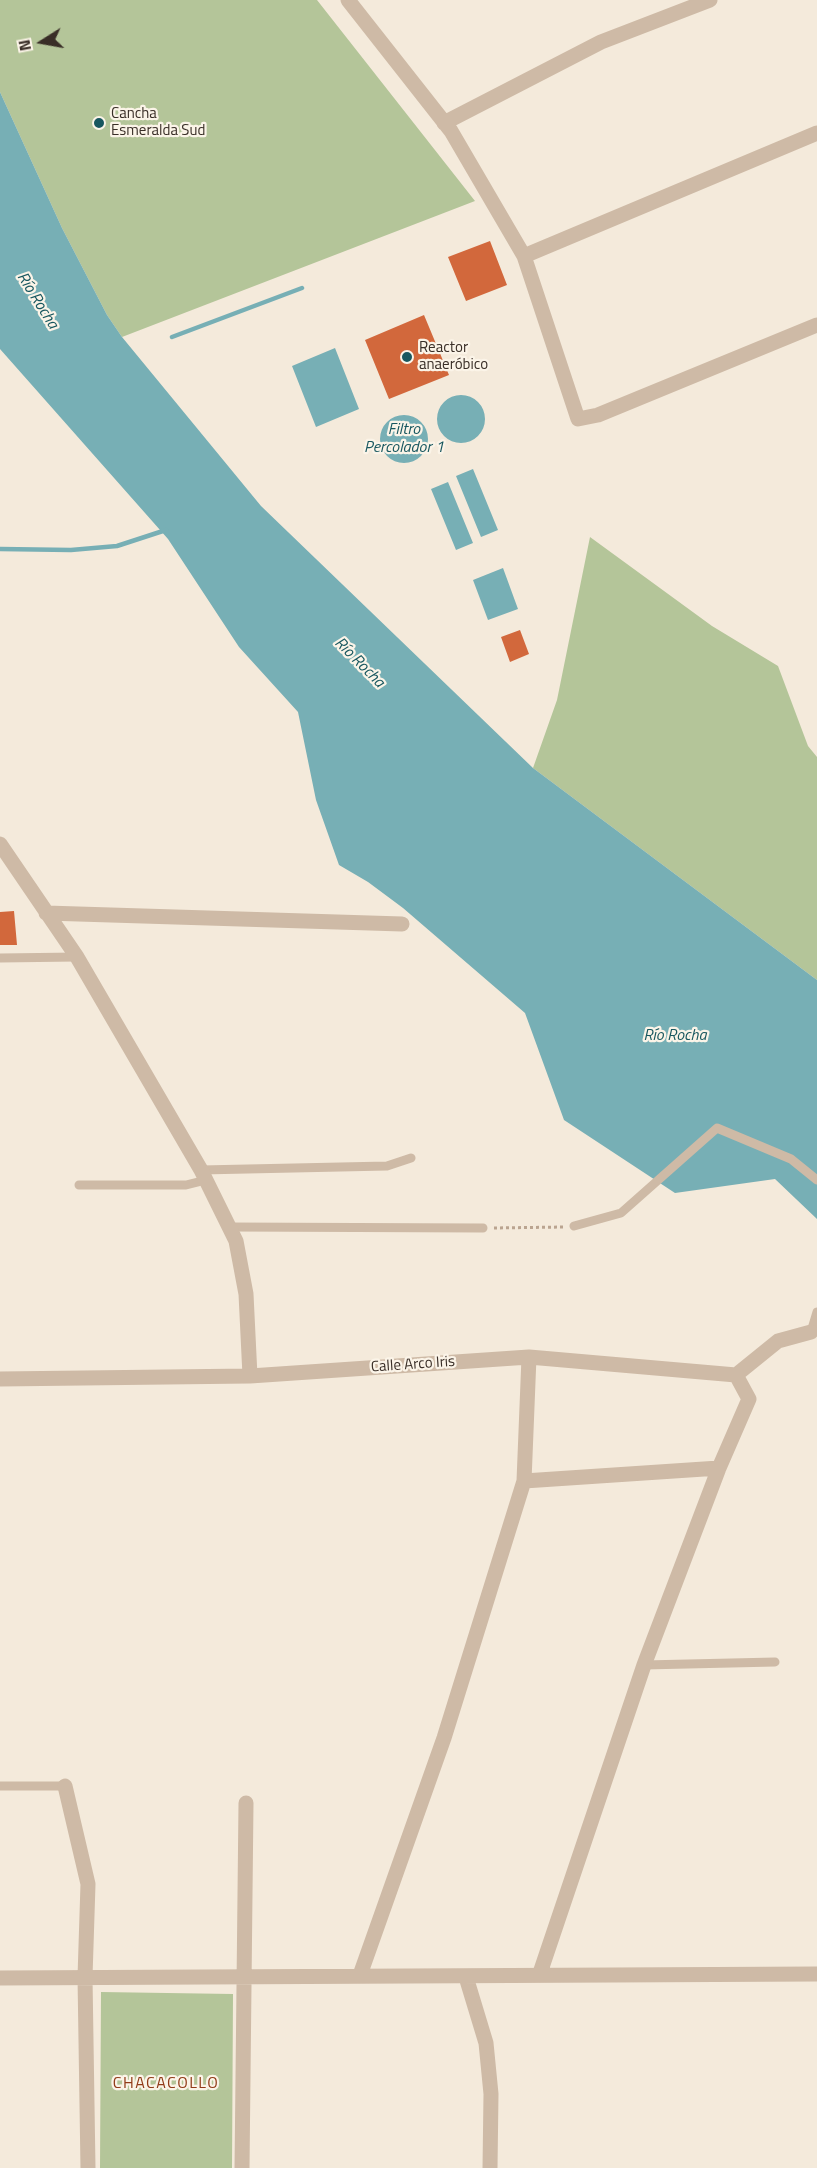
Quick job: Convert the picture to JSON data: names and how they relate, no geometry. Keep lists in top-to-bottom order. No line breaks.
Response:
{"streets":{"street":["Calle Arco Iris"]},"districts":["CHACACOLLO"],"water":["Río Rocha","Filtro Percolador 1"],"places":["Cancha Esmeralda Sud","Reactor anaeróbico"],"north":"left"}
